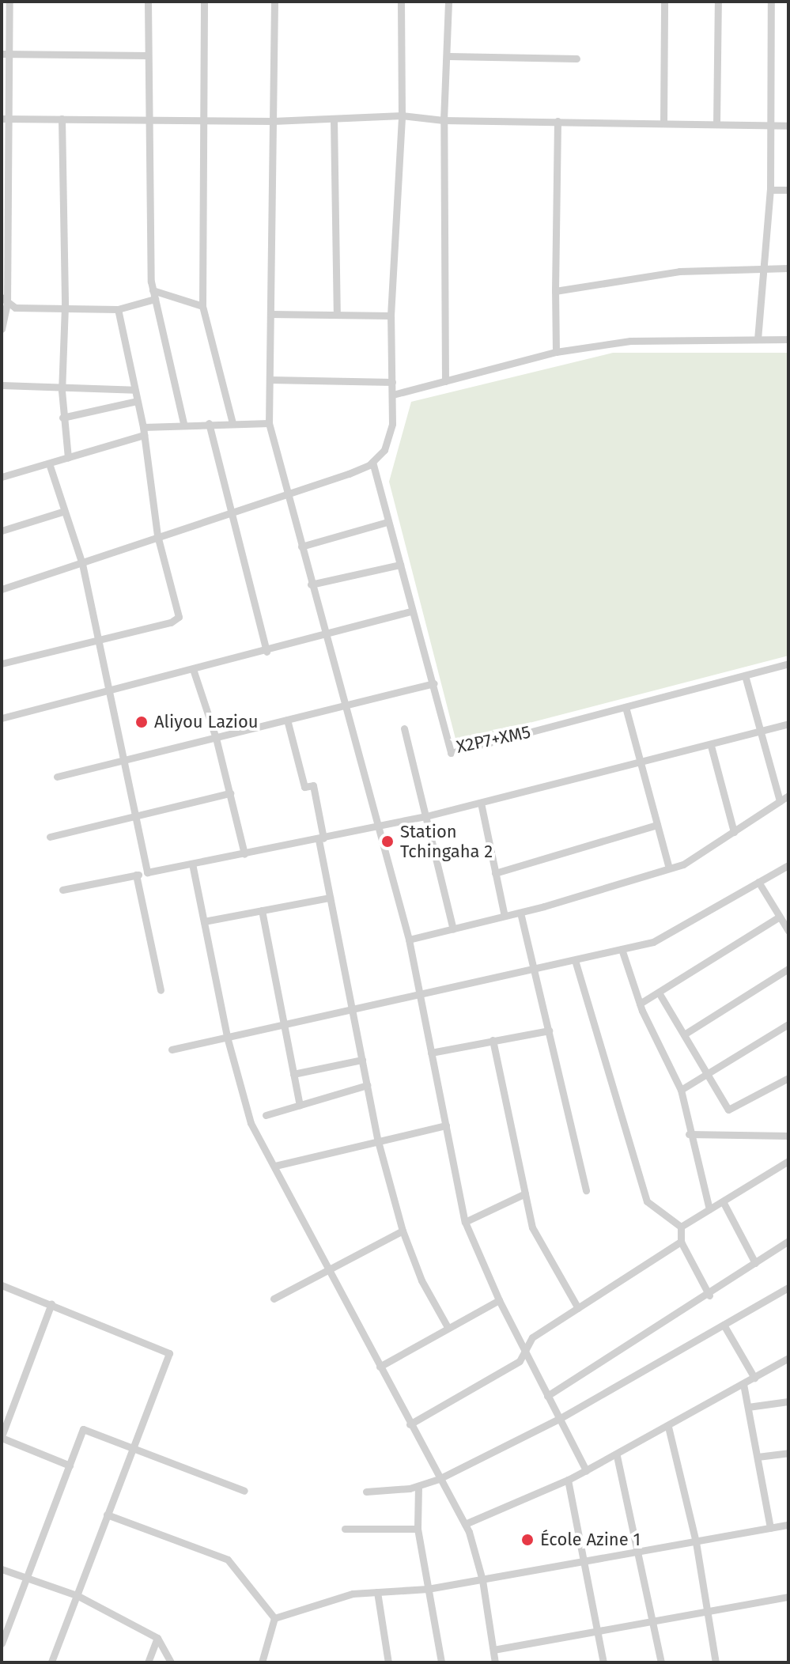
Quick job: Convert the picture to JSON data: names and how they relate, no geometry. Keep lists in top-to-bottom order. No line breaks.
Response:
{"streets":{"street":["X2P7+XM5"]},"places":["Aliyou Laziou","Station Tchingaha 2","École Azine 1"]}
